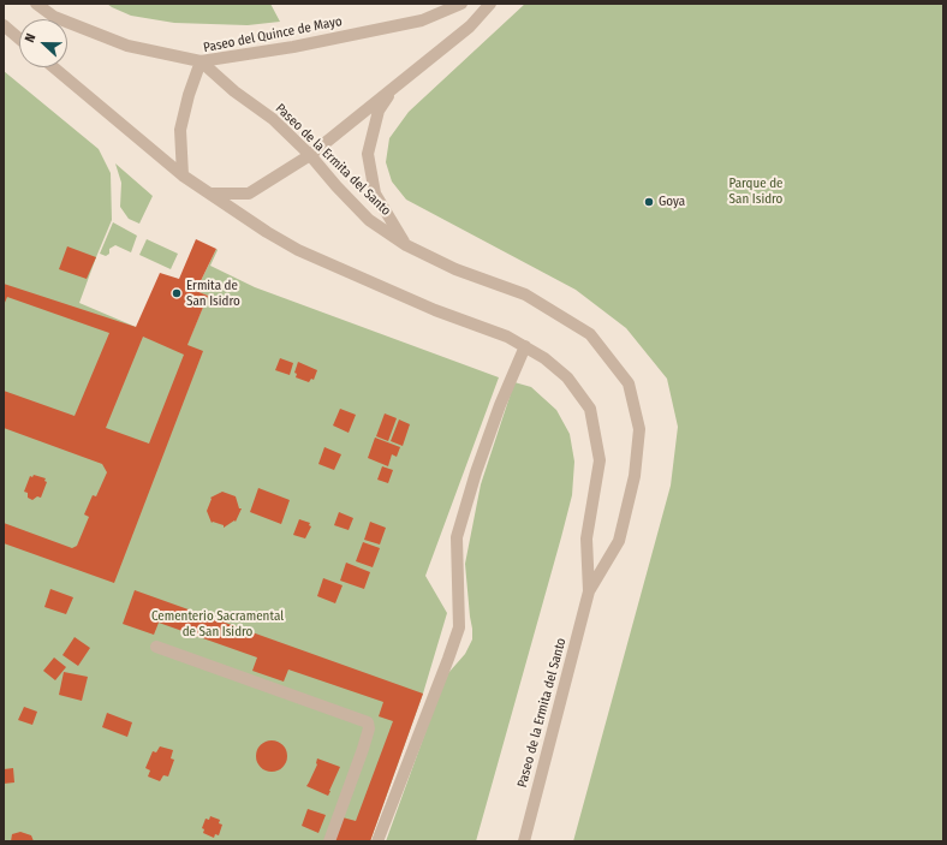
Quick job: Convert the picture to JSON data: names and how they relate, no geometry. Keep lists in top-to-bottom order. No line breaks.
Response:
{"streets":{"street":["Paseo del Quince de Mayo","Paseo de la Ermita del Santo"]},"crossings":[["Paseo del Quince de Mayo","Paseo de la Ermita del Santo"]],"parks":["Parque de San Isidro","Cementerio Sacramental de San Isidro"],"places":["Goya","Ermita de San Isidro"],"north":"left"}
